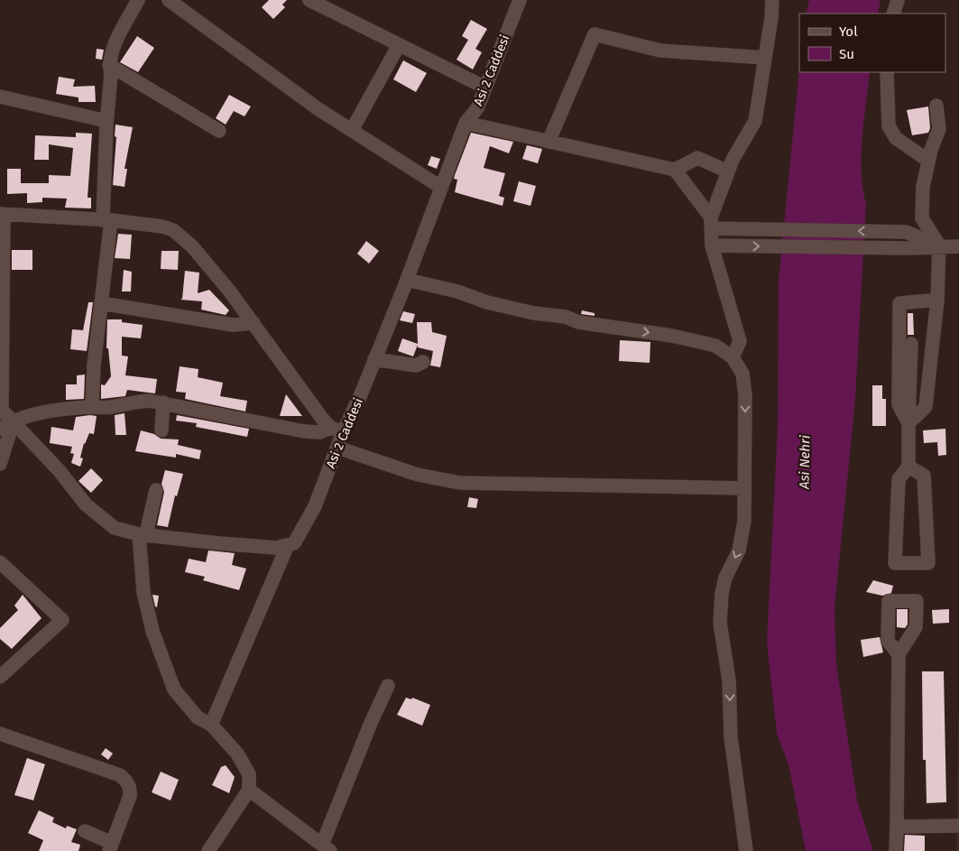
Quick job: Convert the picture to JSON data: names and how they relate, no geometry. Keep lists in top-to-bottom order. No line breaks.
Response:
{"streets":{"street":["Asi 2 Caddesi"]},"water":["Asi Nehri"],"legend":["Yol","Su"]}
